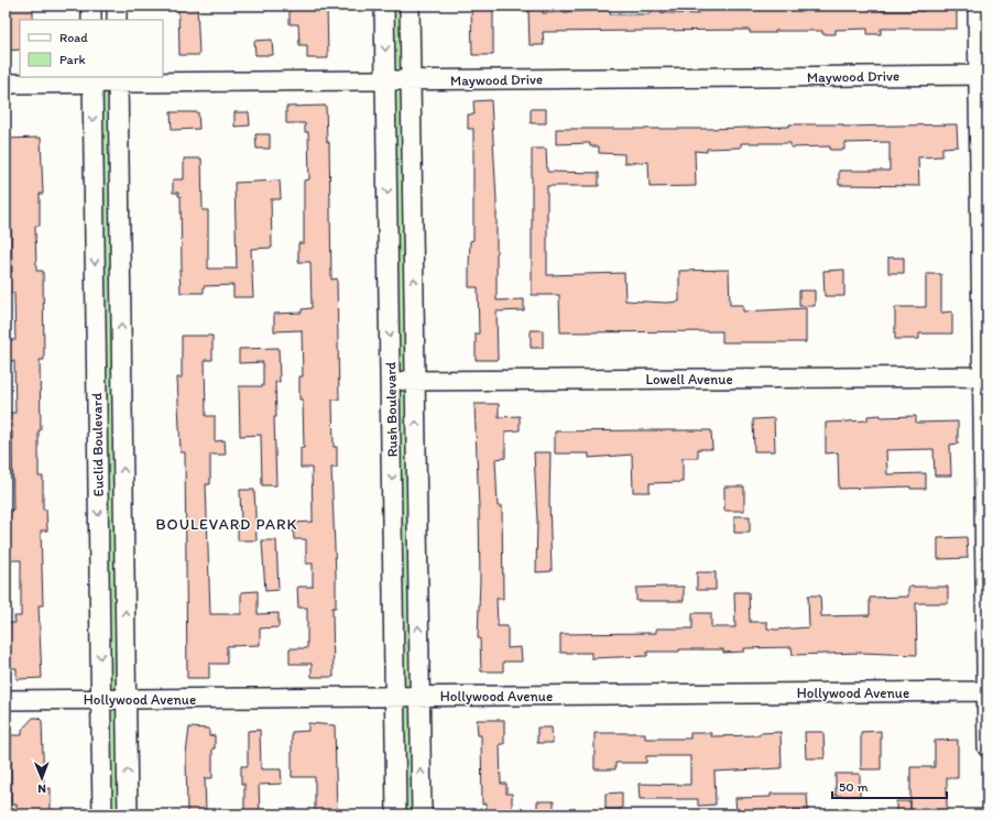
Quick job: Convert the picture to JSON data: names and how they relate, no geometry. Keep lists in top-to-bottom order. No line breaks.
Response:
{"streets":{"street":["Maywood Drive","Lowell Avenue","Rush Boulevard","Euclid Boulevard","Hollywood Avenue"]},"crossings":[["Maywood Drive","Rush Boulevard"],["Maywood Drive","Euclid Boulevard"],["Lowell Avenue","Rush Boulevard"],["Rush Boulevard","Hollywood Avenue"],["Euclid Boulevard","Hollywood Avenue"]],"districts":["BOULEVARD PARK"],"legend":["Road","Park"],"scale_bar":"50 m","north":"bottom"}
